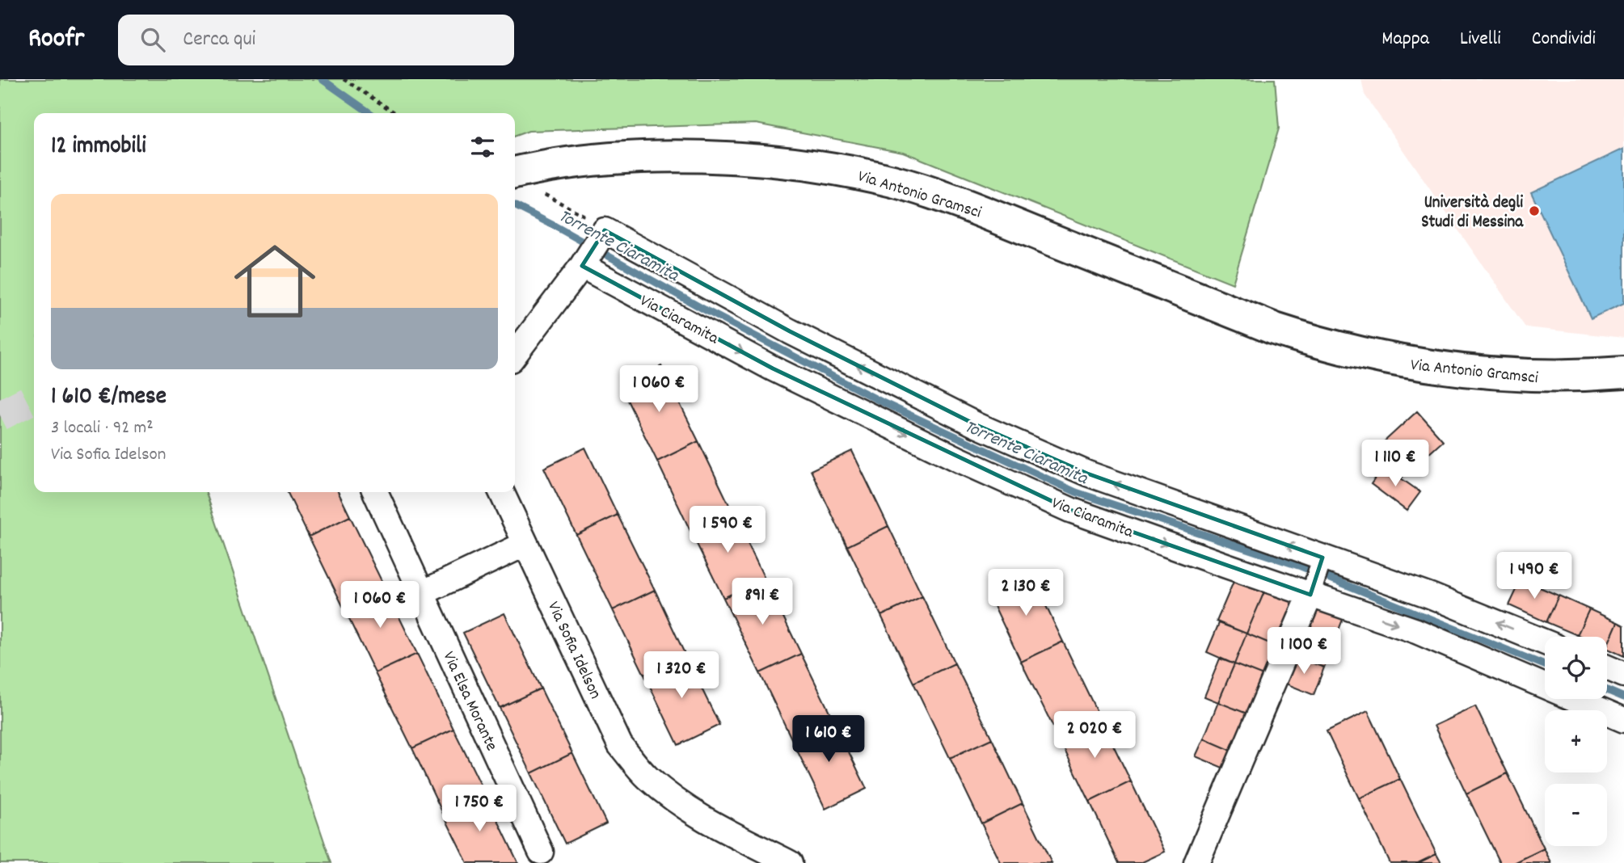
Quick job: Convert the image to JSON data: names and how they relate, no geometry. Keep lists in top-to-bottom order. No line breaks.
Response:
{"streets":{"main road":["Via Antonio Gramsci"],"street":["Via Ciaramita","Via Sofia Idelson","Via Elsa Morante"]},"water":["Torrente Ciaramita"],"places":["Università degli Studi di Messina"],"page":{"header":"Roofr","search":"Cerca qui","nav":["Mappa","Livelli","Condividi"],"heading":"12 immobili","list":[{"name":"1 610 €/mese","note":"3 locali · 92 m² · Via Sofia Idelson"}],"price":["1 060 €","1 110 €","1 590 €","1 490 €","2 130 €","891 €","1 060 €","1 100 €","1 320 €","2 020 €","1 610 €","1 750 €"],"map_buttons":["+","−"]}}
